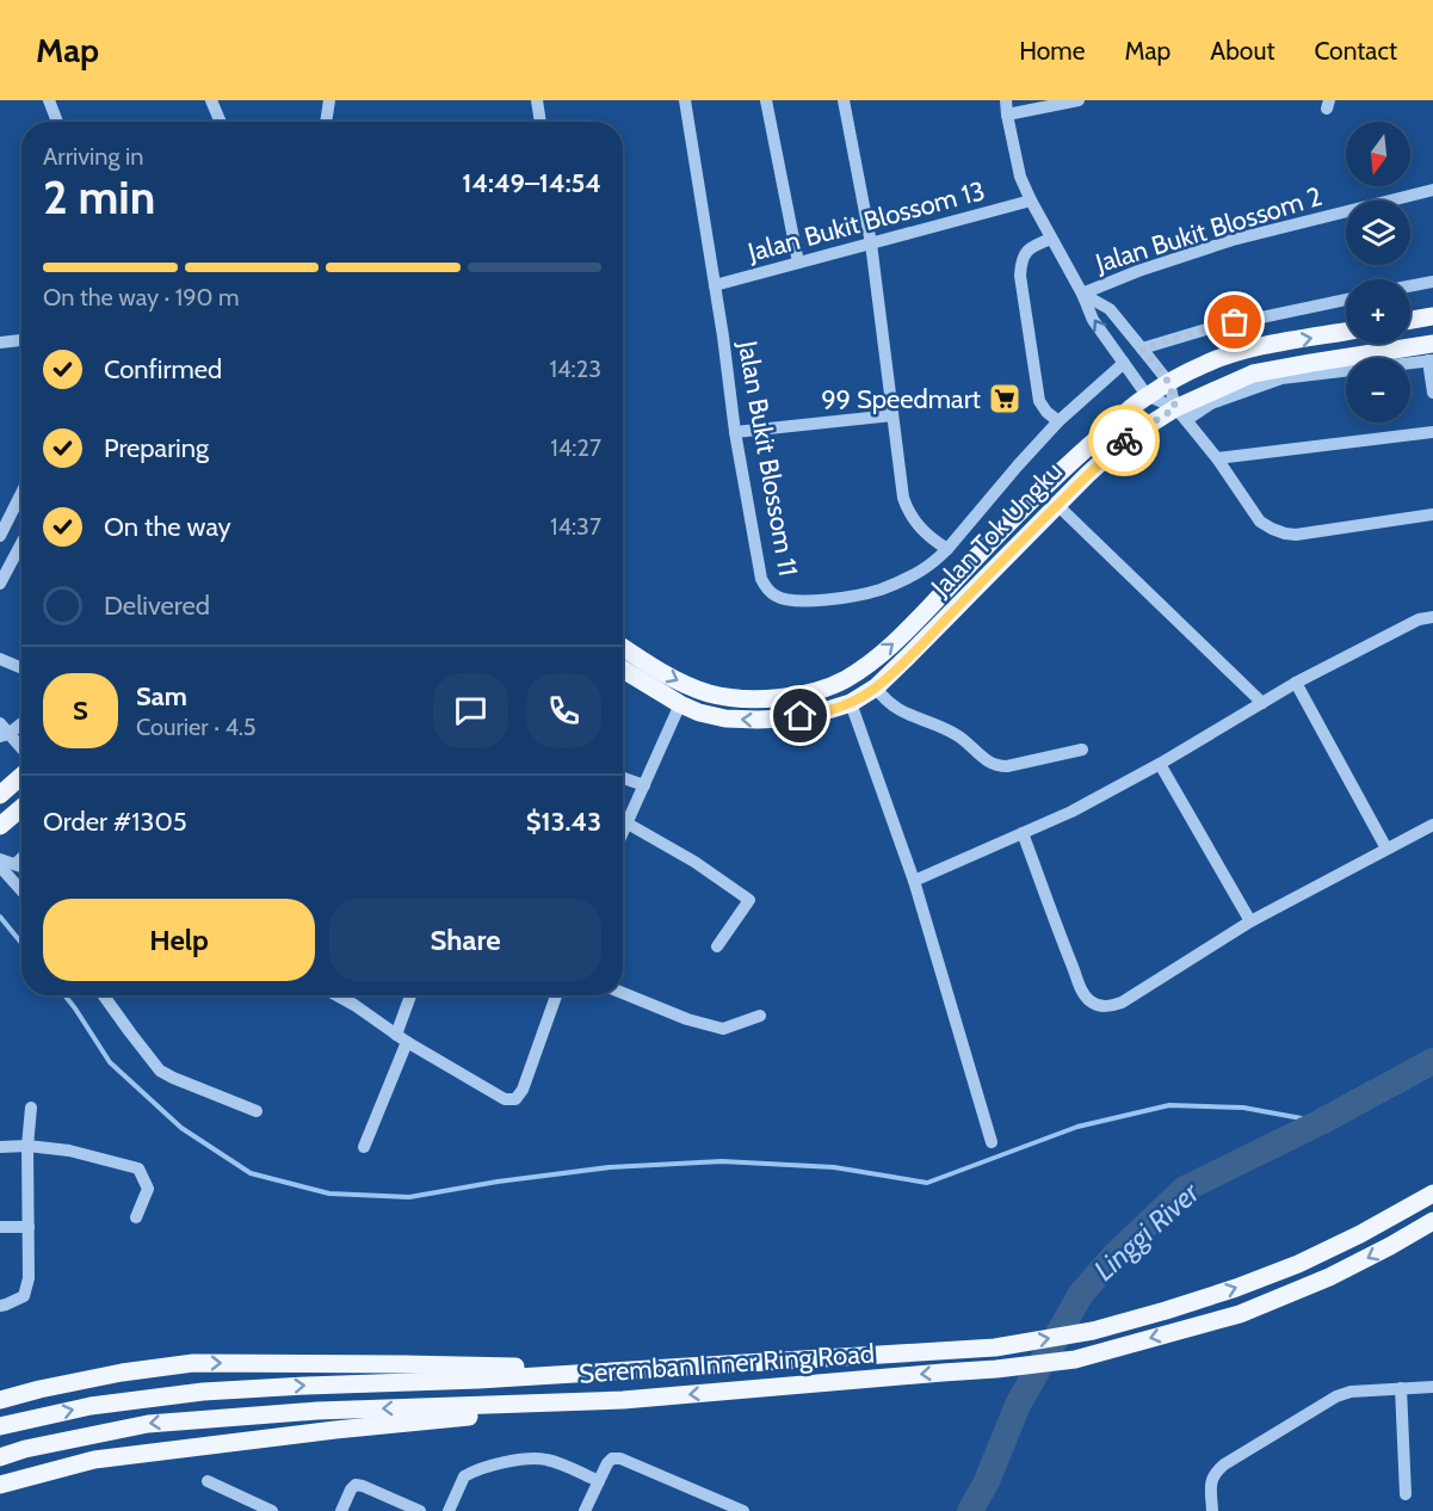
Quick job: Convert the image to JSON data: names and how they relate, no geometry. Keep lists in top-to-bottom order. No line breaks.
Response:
{"streets":{"main road":["Jalan Tok Ungku","Seremban Inner Ring Road"],"street":["Jalan Bukit Blossom 13","Jalan Bukit Blossom 2","Jalan Bukit Blossom 11"]},"crossings":[["Jalan Bukit Blossom 13","Jalan Bukit Blossom 11"]],"water":["Linggi River"],"places":{"supermarket":["99 Speedmart"]},"north":"bottom","page":{"header":"Map","nav":["Home","Map","About","Contact"],"map_buttons":["+","−"],"heading":["2 min","Arriving in","14:49–14:54"],"panel":["Sam","Courier · 4.5","Order #1305","$13.43"],"bar":"On the way · 190 m","list":[["Confirmed","14:23"],["Preparing","14:27"],["On the way","14:37"],"Delivered"],"round":"S","buttons":["Help","Share"]}}
